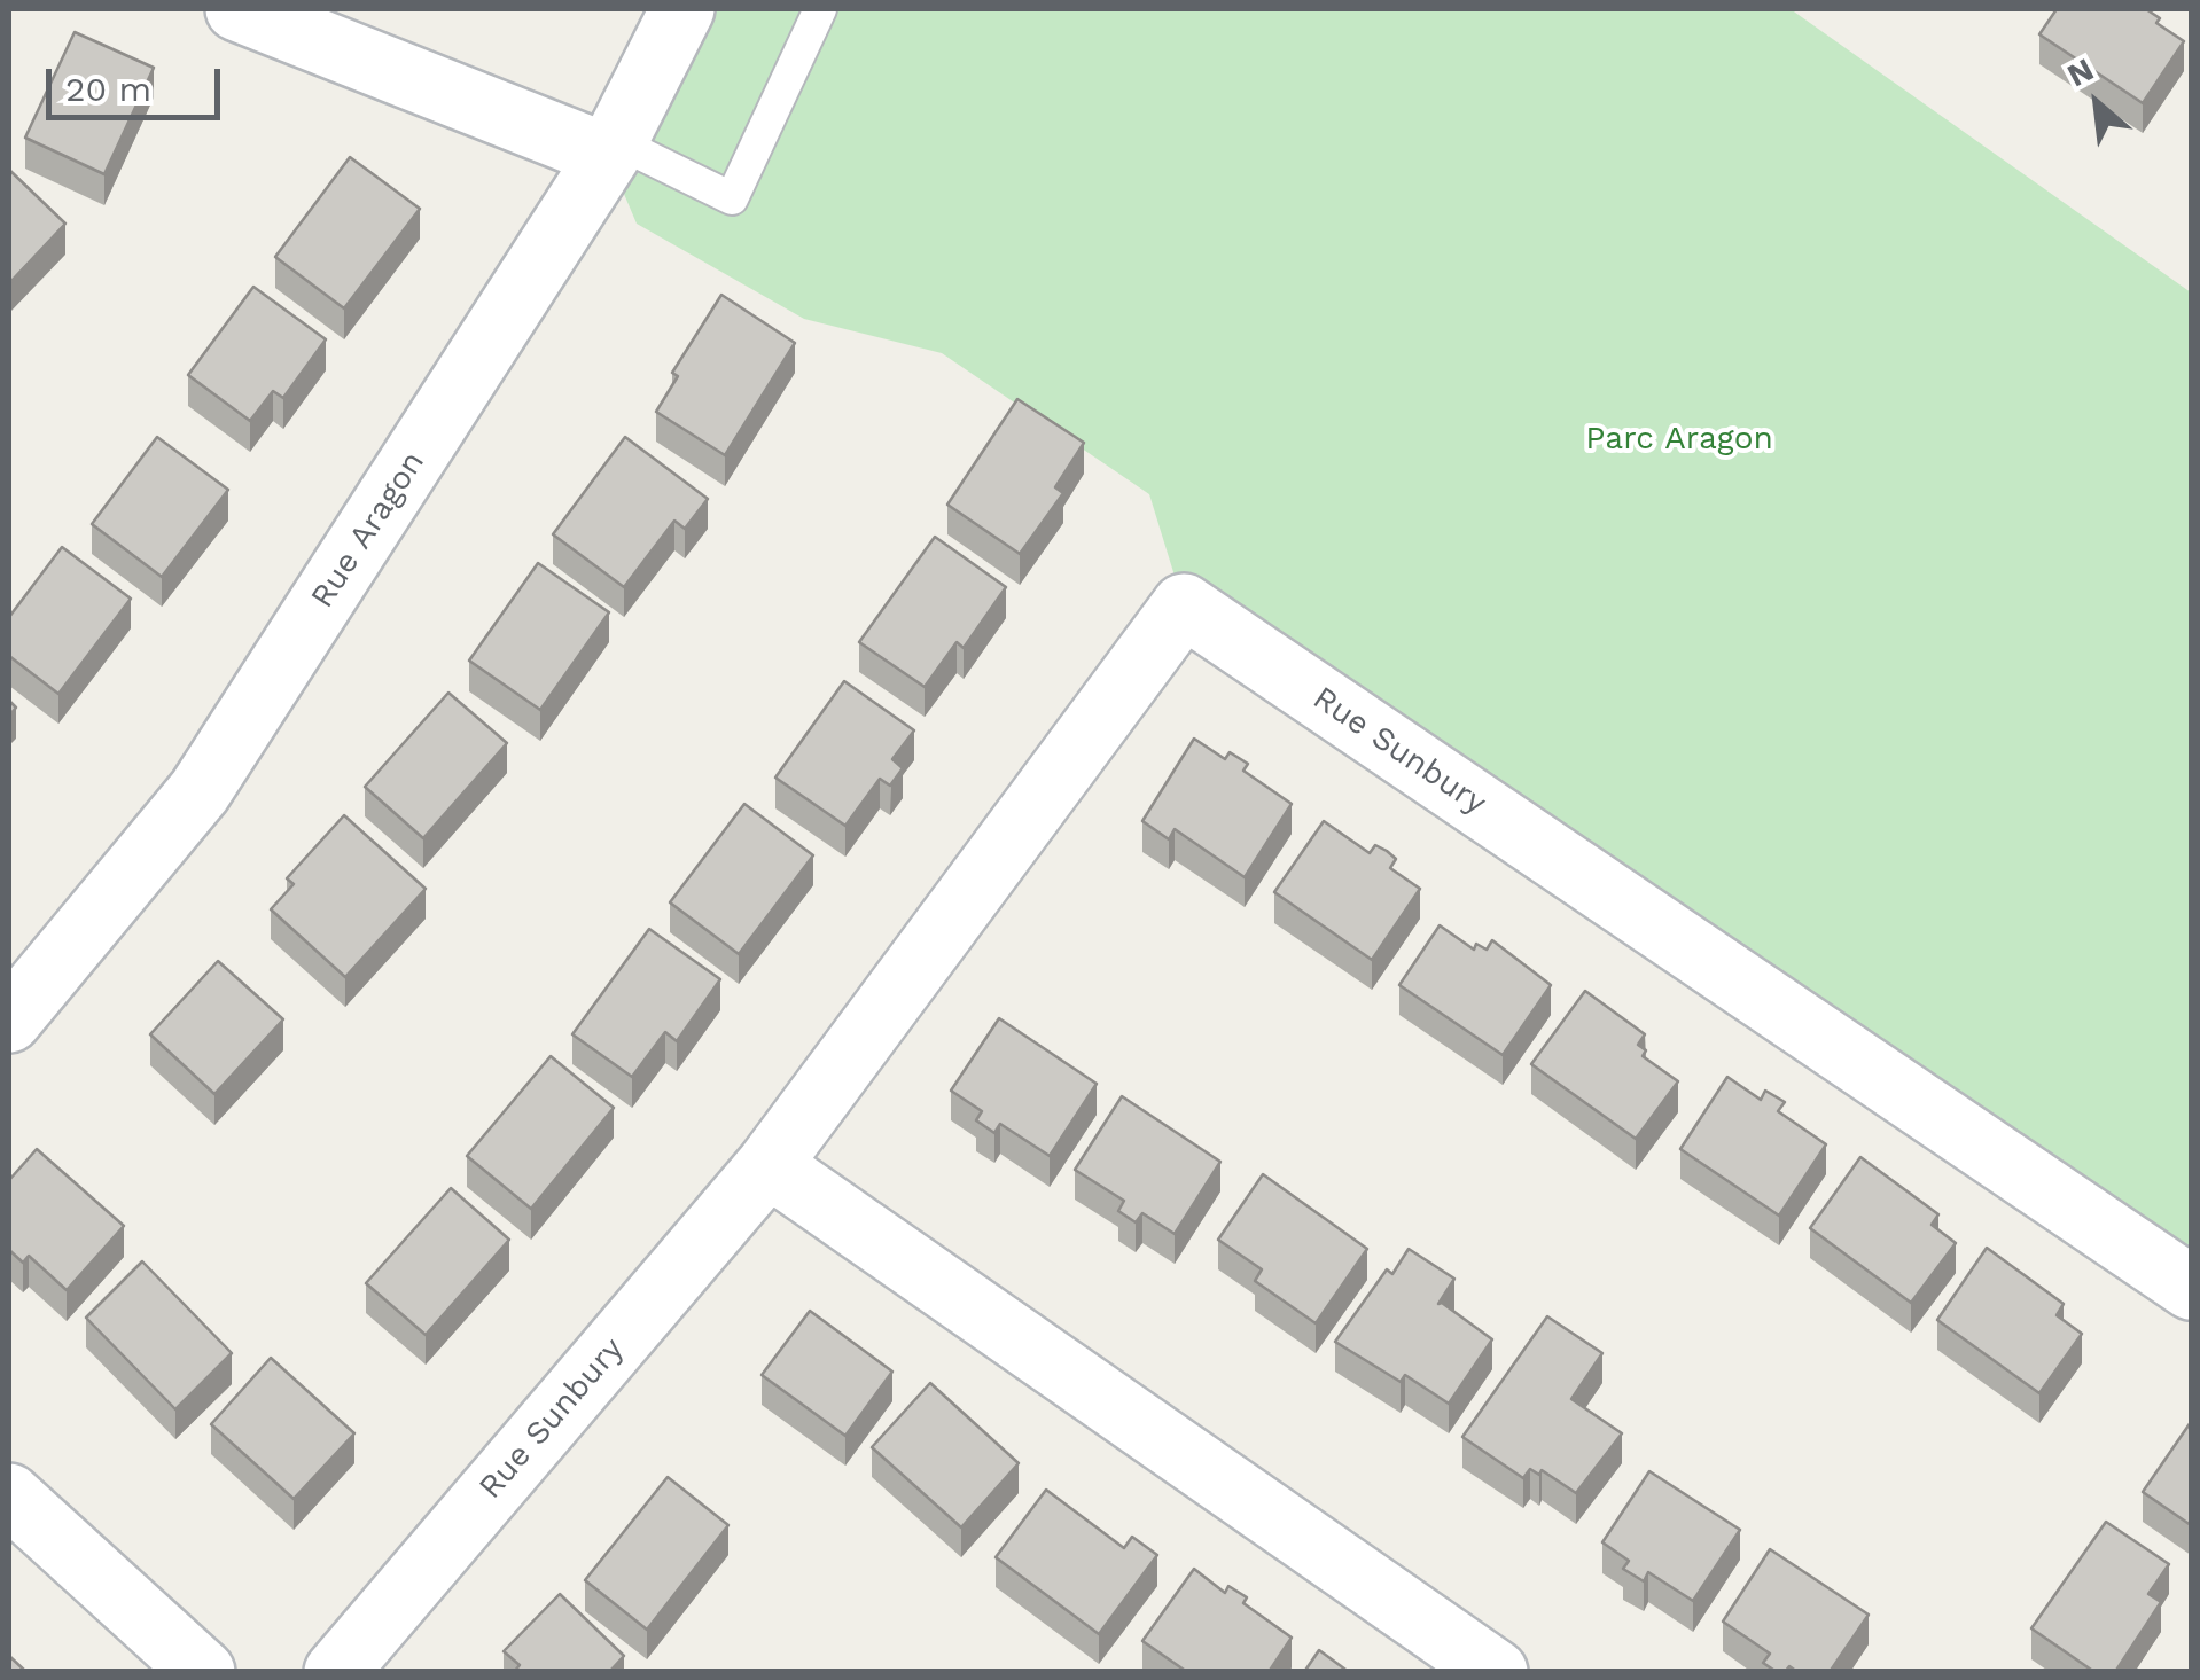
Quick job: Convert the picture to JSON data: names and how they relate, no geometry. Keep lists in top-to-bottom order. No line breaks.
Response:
{"streets":{"street":["Rue Aragon","Rue Sunbury"]},"parks":["Parc Aragon"],"scale_bar":"20 m","north":"top left"}
